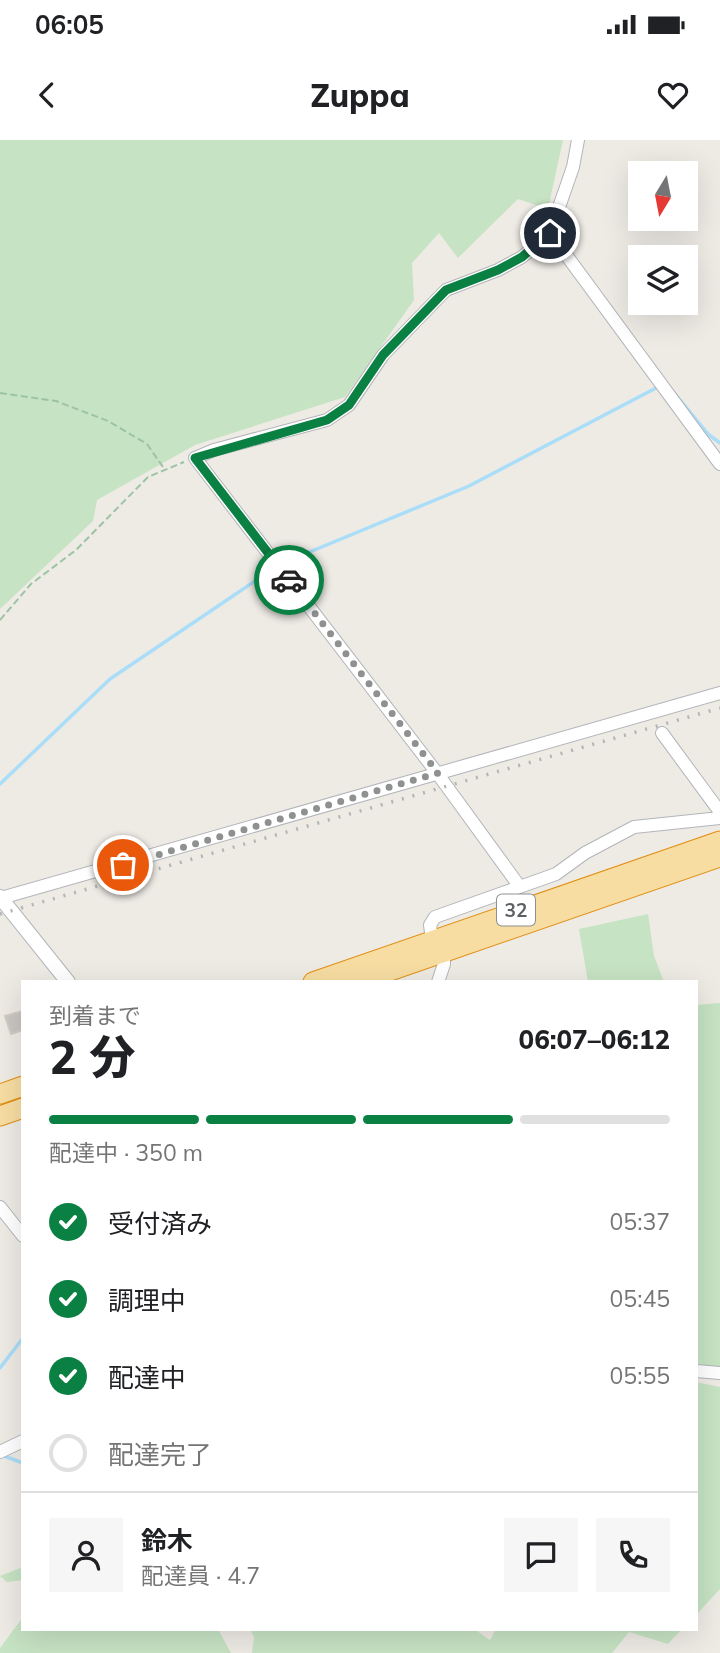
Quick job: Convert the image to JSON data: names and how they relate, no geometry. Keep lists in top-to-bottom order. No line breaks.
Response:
{"streets":{"highway":["32"]},"north":"bottom","page":{"status":"06:05","header":"Zuppa","heading":["2 分","到着まで","06:07–06:12"],"panel":["鈴木","配達員 · 4.7"],"bar":"配達中 · 350 m","list":[["受付済み","05:37"],["調理中","05:45"],["配達中","05:55"],"配達完了"]}}
